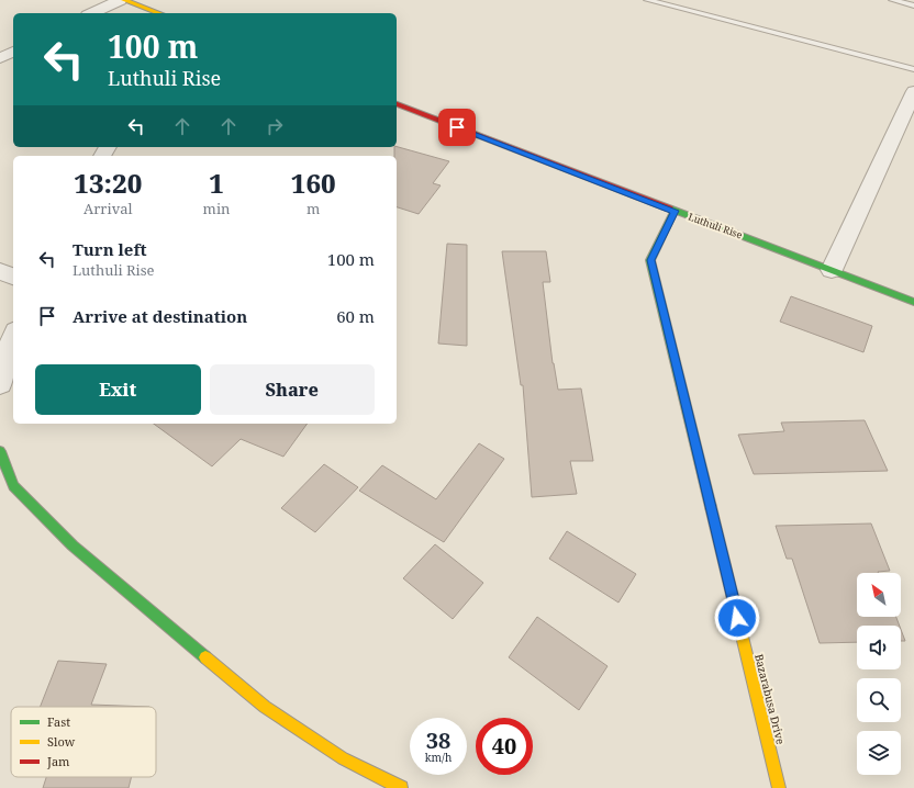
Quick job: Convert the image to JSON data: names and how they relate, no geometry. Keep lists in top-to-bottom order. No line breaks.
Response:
{"streets":{"street":["Luthuli Rise","Bazarabusa Drive"]},"crossings":[["Luthuli Rise","Bazarabusa Drive"]],"legend":["Fast","Slow","Jam"],"north":"top left","page":{"turn":["100 m","Luthuli Rise"],"eta":["13:20","Arrival","1","min","160","m"],"list":[{"name":"Turn left","note":"Luthuli Rise","value":"100 m"},{"name":"Arrive at destination","value":"60 m"}],"buttons":["Exit","Share"],"speed":"38 km/h","limit":"40"}}
